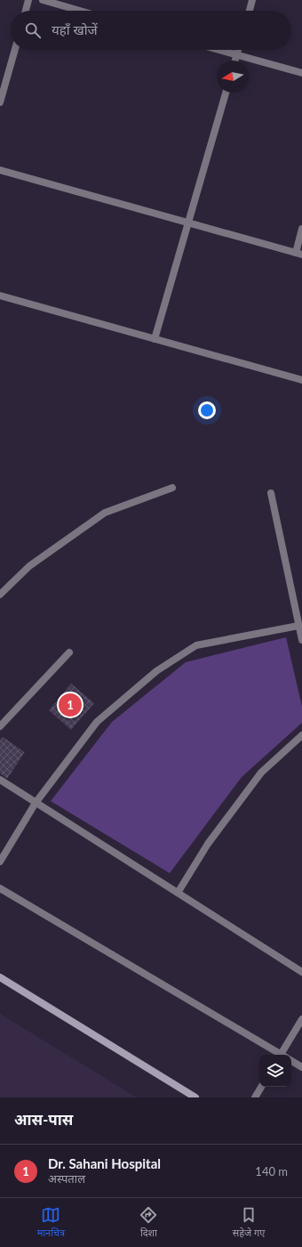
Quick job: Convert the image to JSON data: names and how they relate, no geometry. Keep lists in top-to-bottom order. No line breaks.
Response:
{"north":"left","page":{"search":"यहाँ खोजें","pins":"1","heading":"आस-पास","list":[{"mark":"1","name":"Dr. Sahani Hospital","note":"अस्पताल","value":"140 m"}],"nav":["मानचित्र","दिशा","सहेजे गए"]}}
